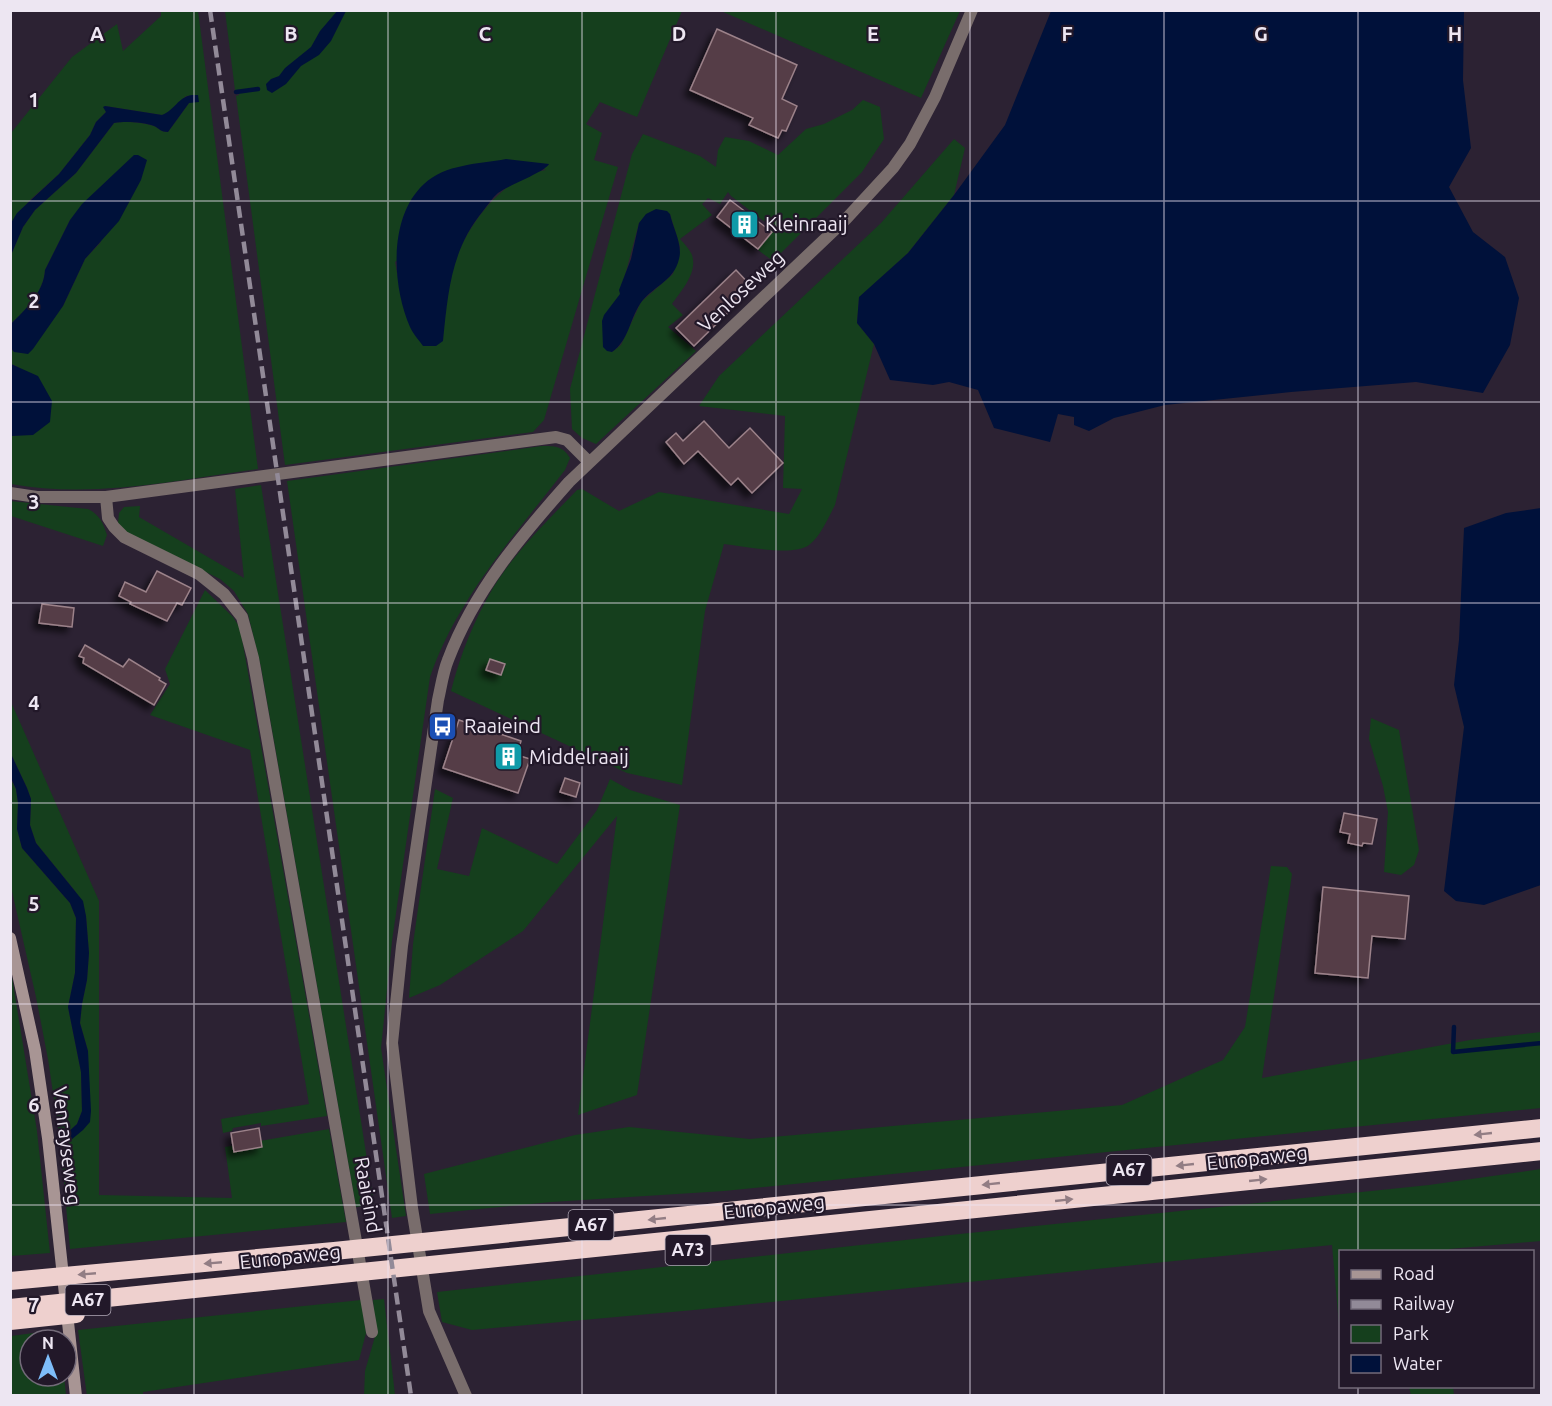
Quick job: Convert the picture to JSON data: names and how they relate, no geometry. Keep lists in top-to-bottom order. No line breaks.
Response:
{"streets":{"highway":["Europaweg","A67"],"main road":["Venrayseweg"],"street":["Venloseweg","Raaieind"]},"places":{"building":["Kleinraaij","Middelraaij"],"bus stop":["Raaieind"]},"legend":["Road","Railway","Park","Water"],"north":"top","grid":{"columns":["A","B","C","D","E","F","G","H"],"rows":["1","2","3","4","5","6","7"]}}
